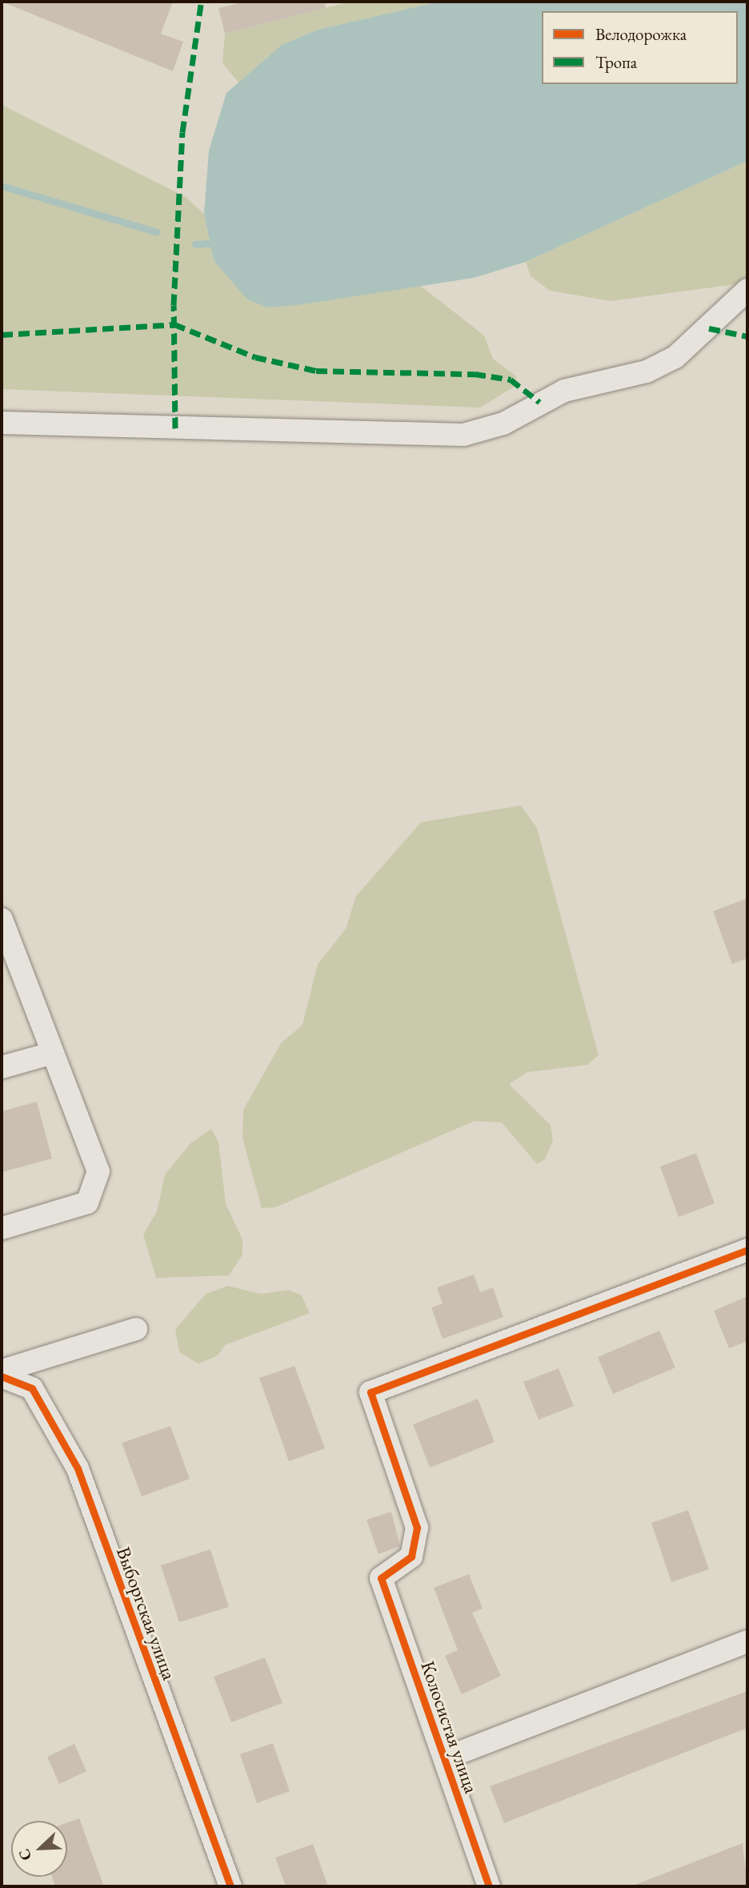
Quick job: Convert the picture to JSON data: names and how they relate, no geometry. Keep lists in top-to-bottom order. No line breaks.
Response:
{"streets":{"street":["Выборгская улица","Колосистая улица"]},"legend":["Велодорожка","Тропа"],"north":"bottom left"}
